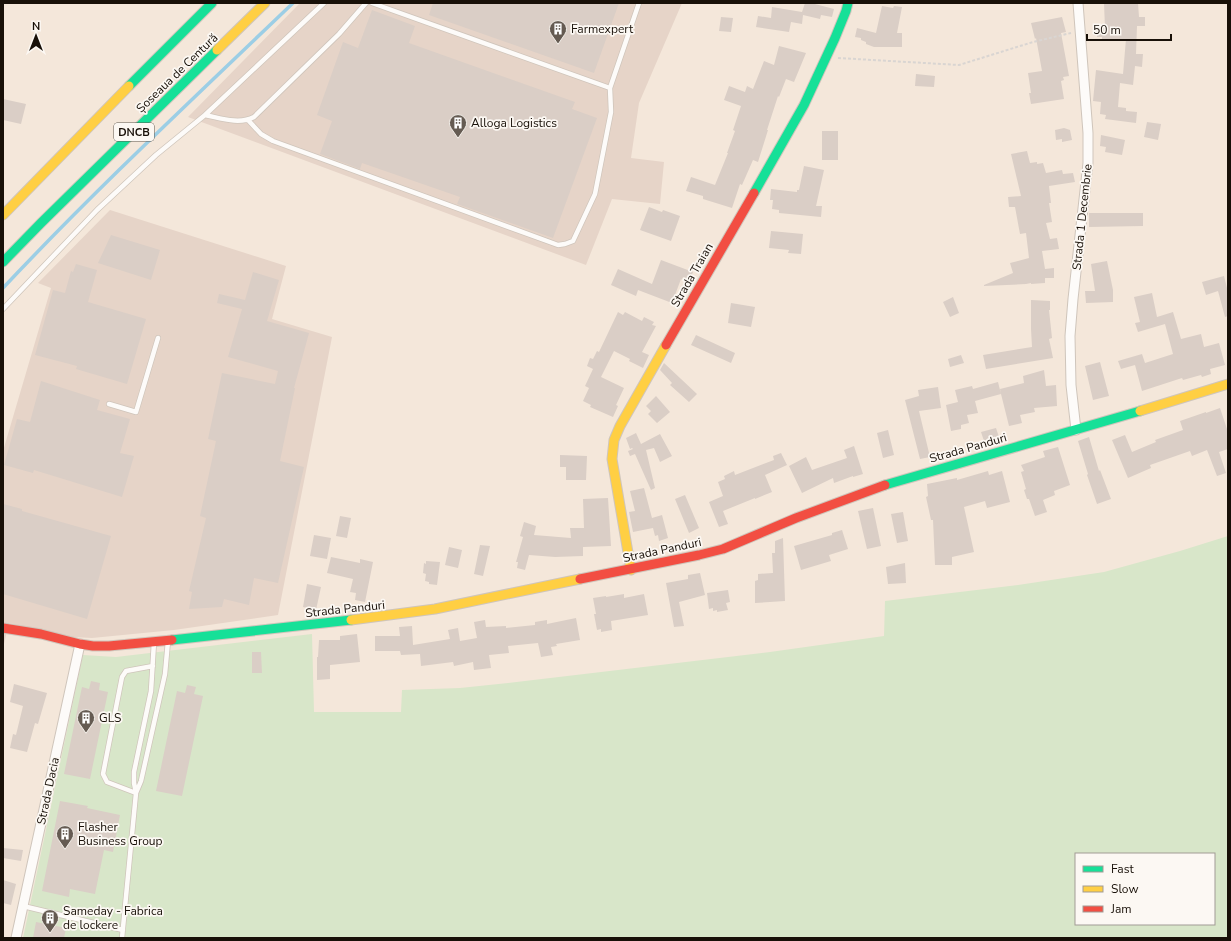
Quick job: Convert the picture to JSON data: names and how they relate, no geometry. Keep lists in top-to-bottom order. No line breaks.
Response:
{"streets":{"street":["Șoseaua de Centură","DNCB","Strada 1 Decembrie","Strada Traian","Strada Panduri","Strada Dacia"]},"crossings":[["Strada 1 Decembrie","Strada Panduri"],["Strada Traian","Strada Panduri"],["Strada Panduri","Strada Dacia"]],"places":{"building":["Farmexpert","Alloga Logistics","GLS","Flasher Business Group","Sameday - Fabrica de lockere"]},"legend":["Fast","Slow","Jam"],"scale_bar":"50 m","north":"top"}
